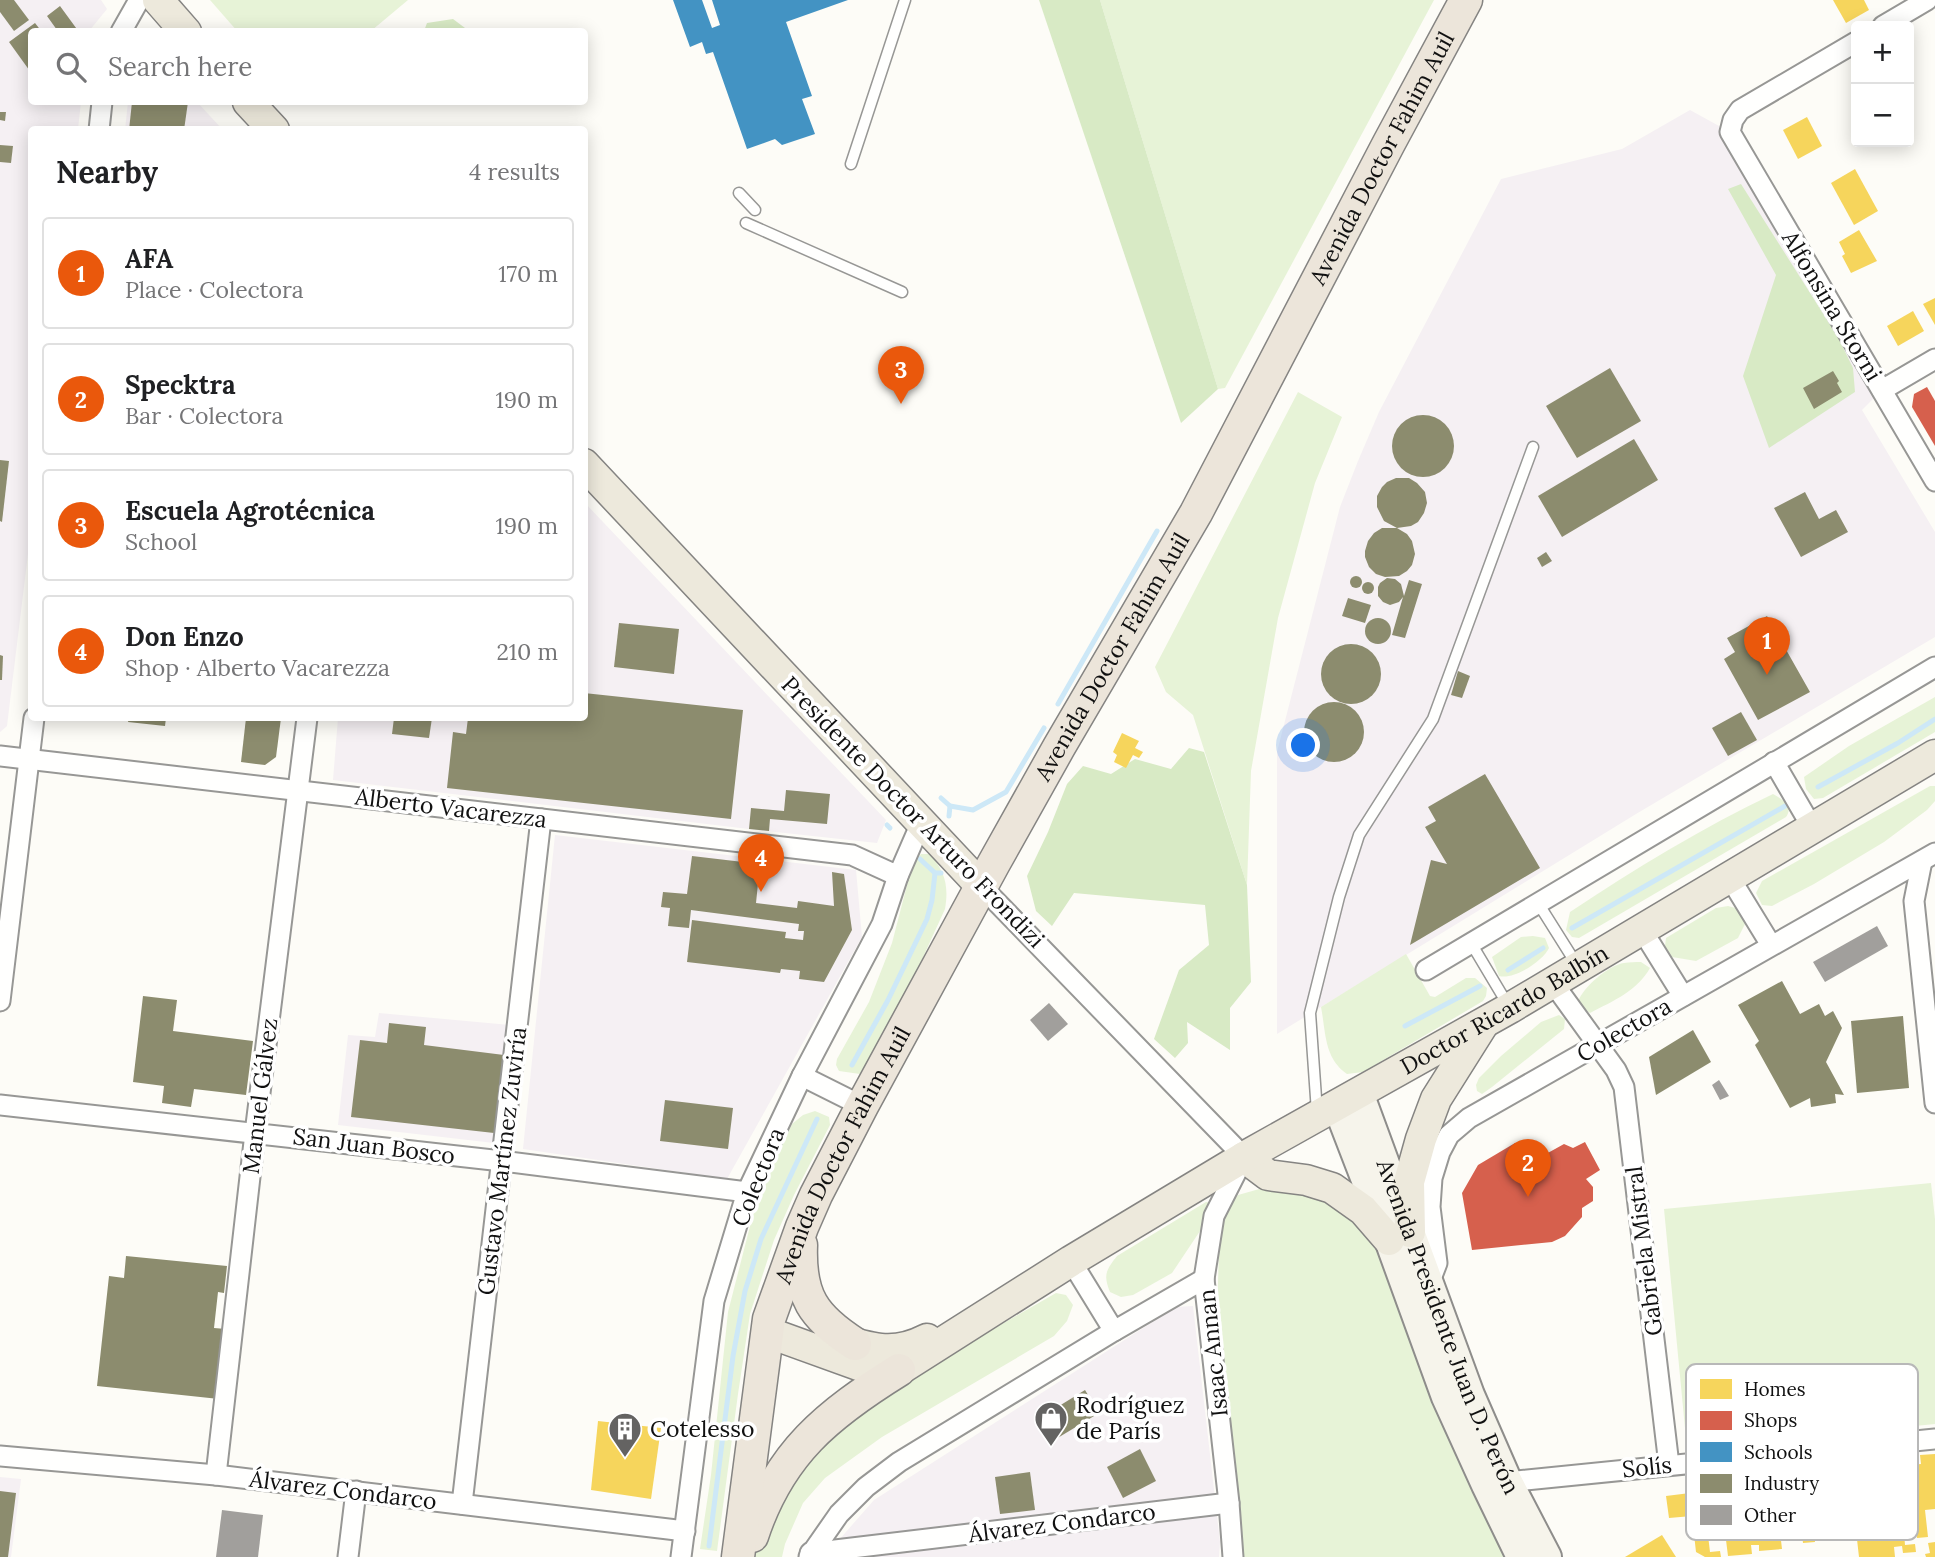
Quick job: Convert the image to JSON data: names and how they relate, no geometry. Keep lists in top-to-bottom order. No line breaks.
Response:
{"streets":{"highway":["Avenida Doctor Fahim Auil"],"main road":["Presidente Doctor Arturo Frondizi","Doctor Ricardo Balbín","Avenida Presidente Juan D. Perón"],"street":["Alfonsina Storni","Alberto Vacarezza","Colectora","Manuel Gálvez","San Juan Bosco","Gustavo Martínez Zuviría","Gabriela Mistral","Isaac Annan","Solís","Álvarez Condarco"]},"crossings":[["Avenida Doctor Fahim Auil","Presidente Doctor Arturo Frondizi"],["Avenida Doctor Fahim Auil","Doctor Ricardo Balbín"],["Alberto Vacarezza","Colectora"],["Alberto Vacarezza","Manuel Gálvez"],["Alberto Vacarezza","Gustavo Martínez Zuviría"],["Presidente Doctor Arturo Frondizi","Doctor Ricardo Balbín"],["Presidente Doctor Arturo Frondizi","Colectora"],["Presidente Doctor Arturo Frondizi","Isaac Annan"],["Doctor Ricardo Balbín","Gabriela Mistral"],["Doctor Ricardo Balbín","Avenida Presidente Juan D. Perón"],["Doctor Ricardo Balbín","Isaac Annan"],["Colectora","San Juan Bosco"],["Colectora","Gabriela Mistral"],["Colectora","Avenida Presidente Juan D. Perón"],["Colectora","Álvarez Condarco"],["Manuel Gálvez","San Juan Bosco"],["Manuel Gálvez","Álvarez Condarco"],["San Juan Bosco","Gustavo Martínez Zuviría"],["Gustavo Martínez Zuviría","Álvarez Condarco"],["Gabriela Mistral","Solís"],["Avenida Presidente Juan D. Perón","Solís"],["Isaac Annan","Álvarez Condarco"]],"places":{"shop":["Rodríguez de París"],"building":["Cotelesso"]},"legend":["Homes","Shops","Schools","Industry","Other"],"page":{"map_buttons":["+","−"],"search":"Search here","heading":["Nearby","4 results"],"list":[{"mark":"1","name":"AFA","note":"Place · Colectora","value":"170 m"},{"mark":"2","name":"Specktra","note":"Bar · Colectora","value":"190 m"},{"mark":"3","name":"Escuela Agrotécnica","note":"School","value":"190 m"},{"mark":"4","name":"Don Enzo","note":"Shop · Alberto Vacarezza","value":"210 m"}],"pins":["3","1","4","2"]}}
